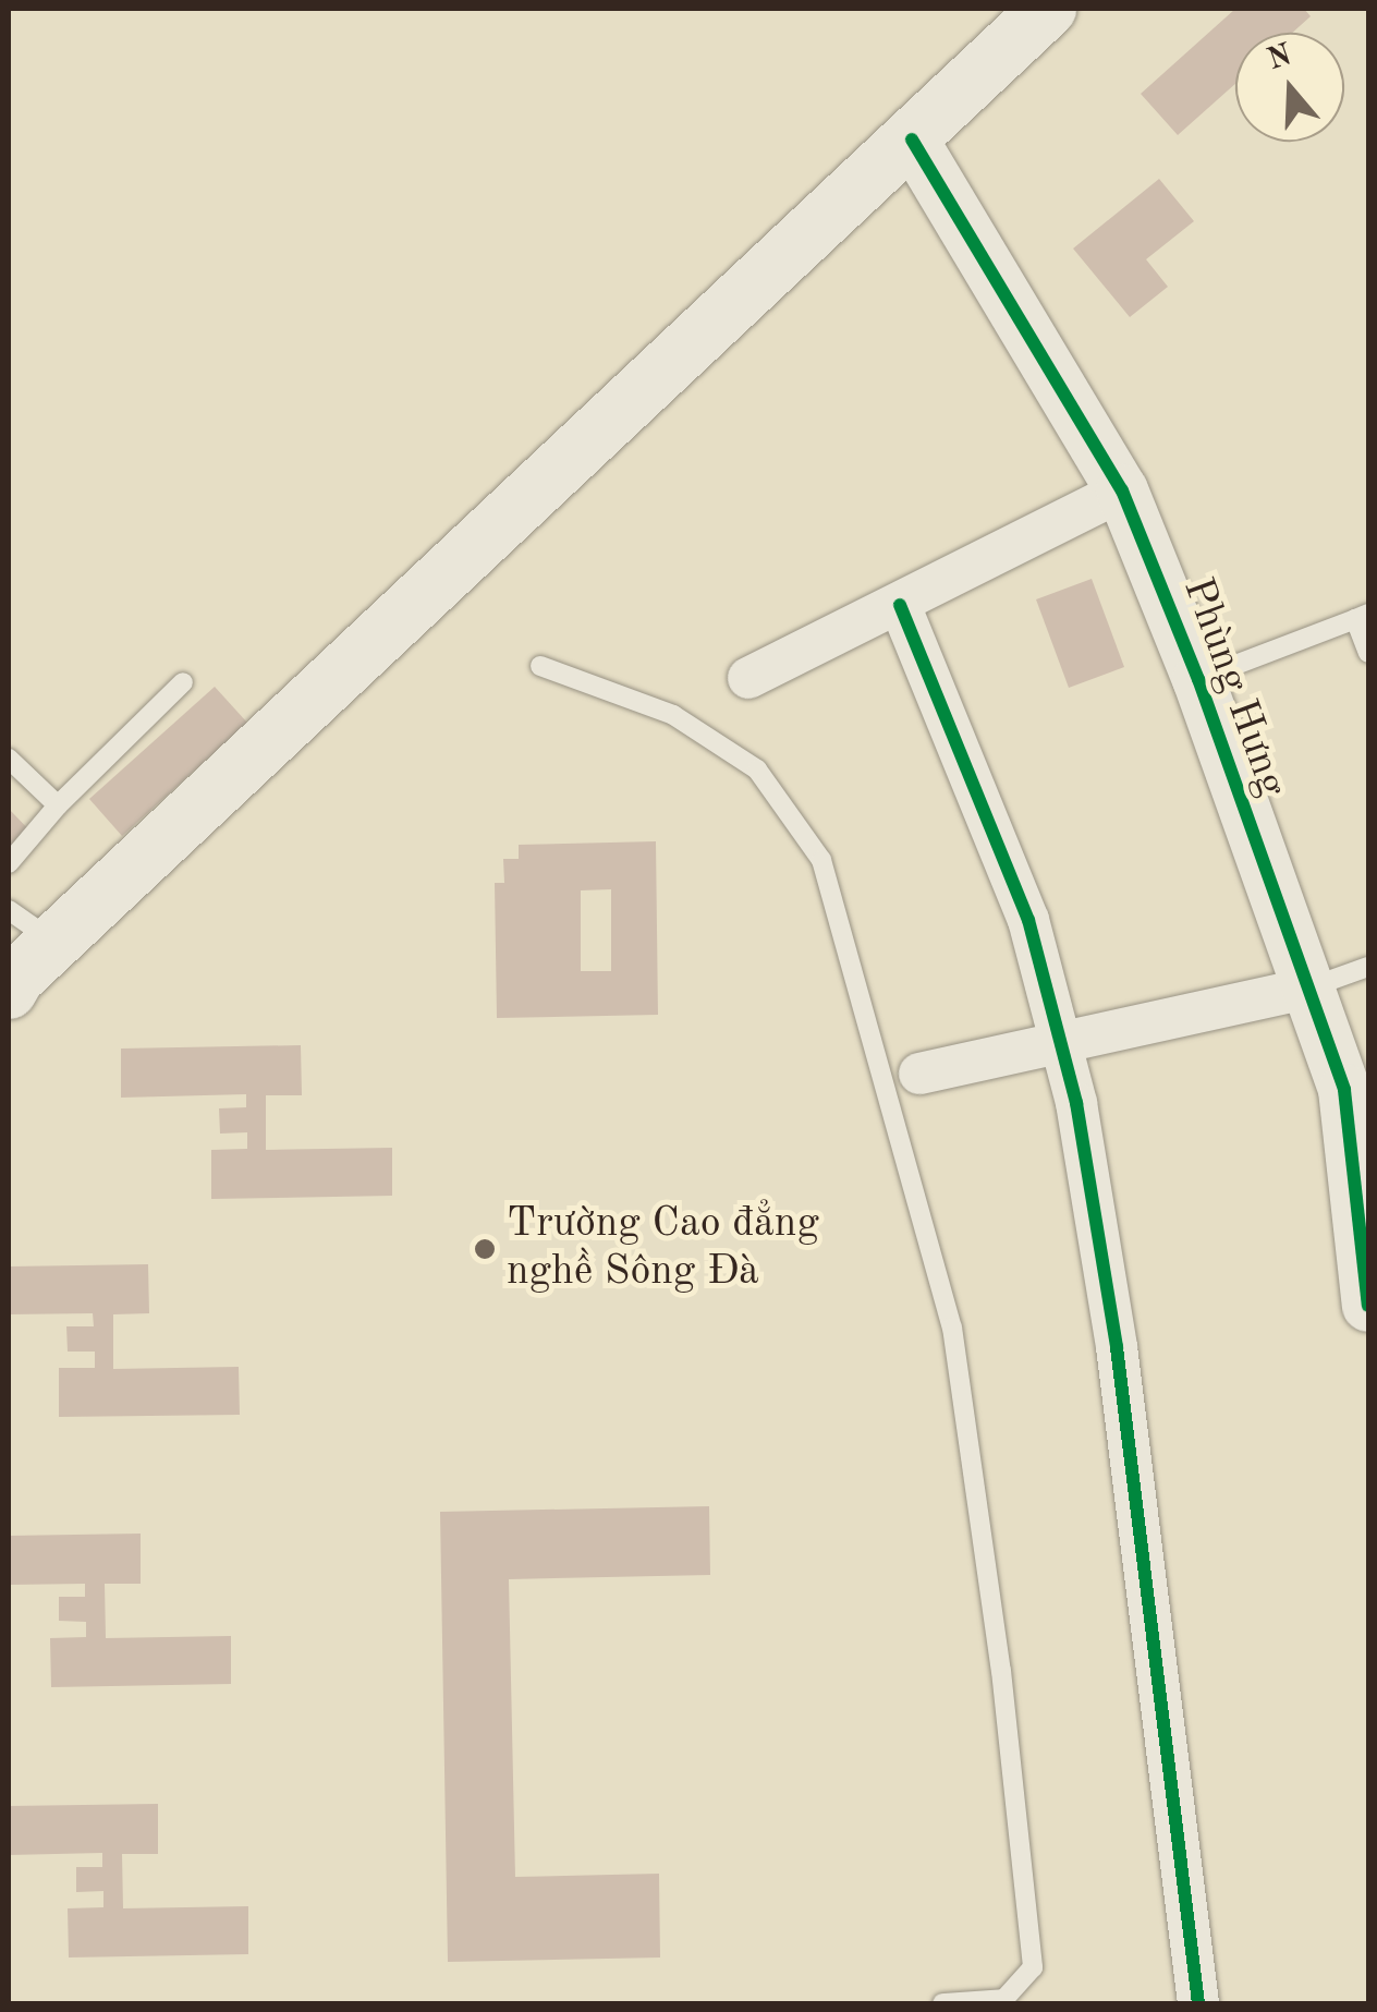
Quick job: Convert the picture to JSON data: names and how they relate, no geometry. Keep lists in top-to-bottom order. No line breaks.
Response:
{"streets":{"street":["Phùng Hưng"]},"places":["Trường Cao đẳng nghề Sông Đà"],"north":"top"}
